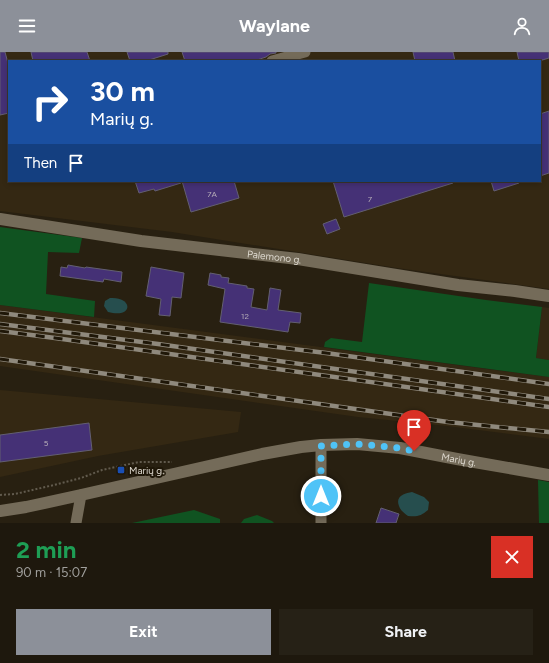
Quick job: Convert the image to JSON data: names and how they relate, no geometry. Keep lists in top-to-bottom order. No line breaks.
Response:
{"streets":{"street":["Palemono g.","Marių g."]},"places":{"transit":["Marių g."]},"house_numbers":["7A","7","12","5"],"page":{"header":"Waylane","turn":["30 m","Marių g."],"then":"Then","heading":["2 min","90 m · 15:07"],"buttons":["Exit","Share"]}}
